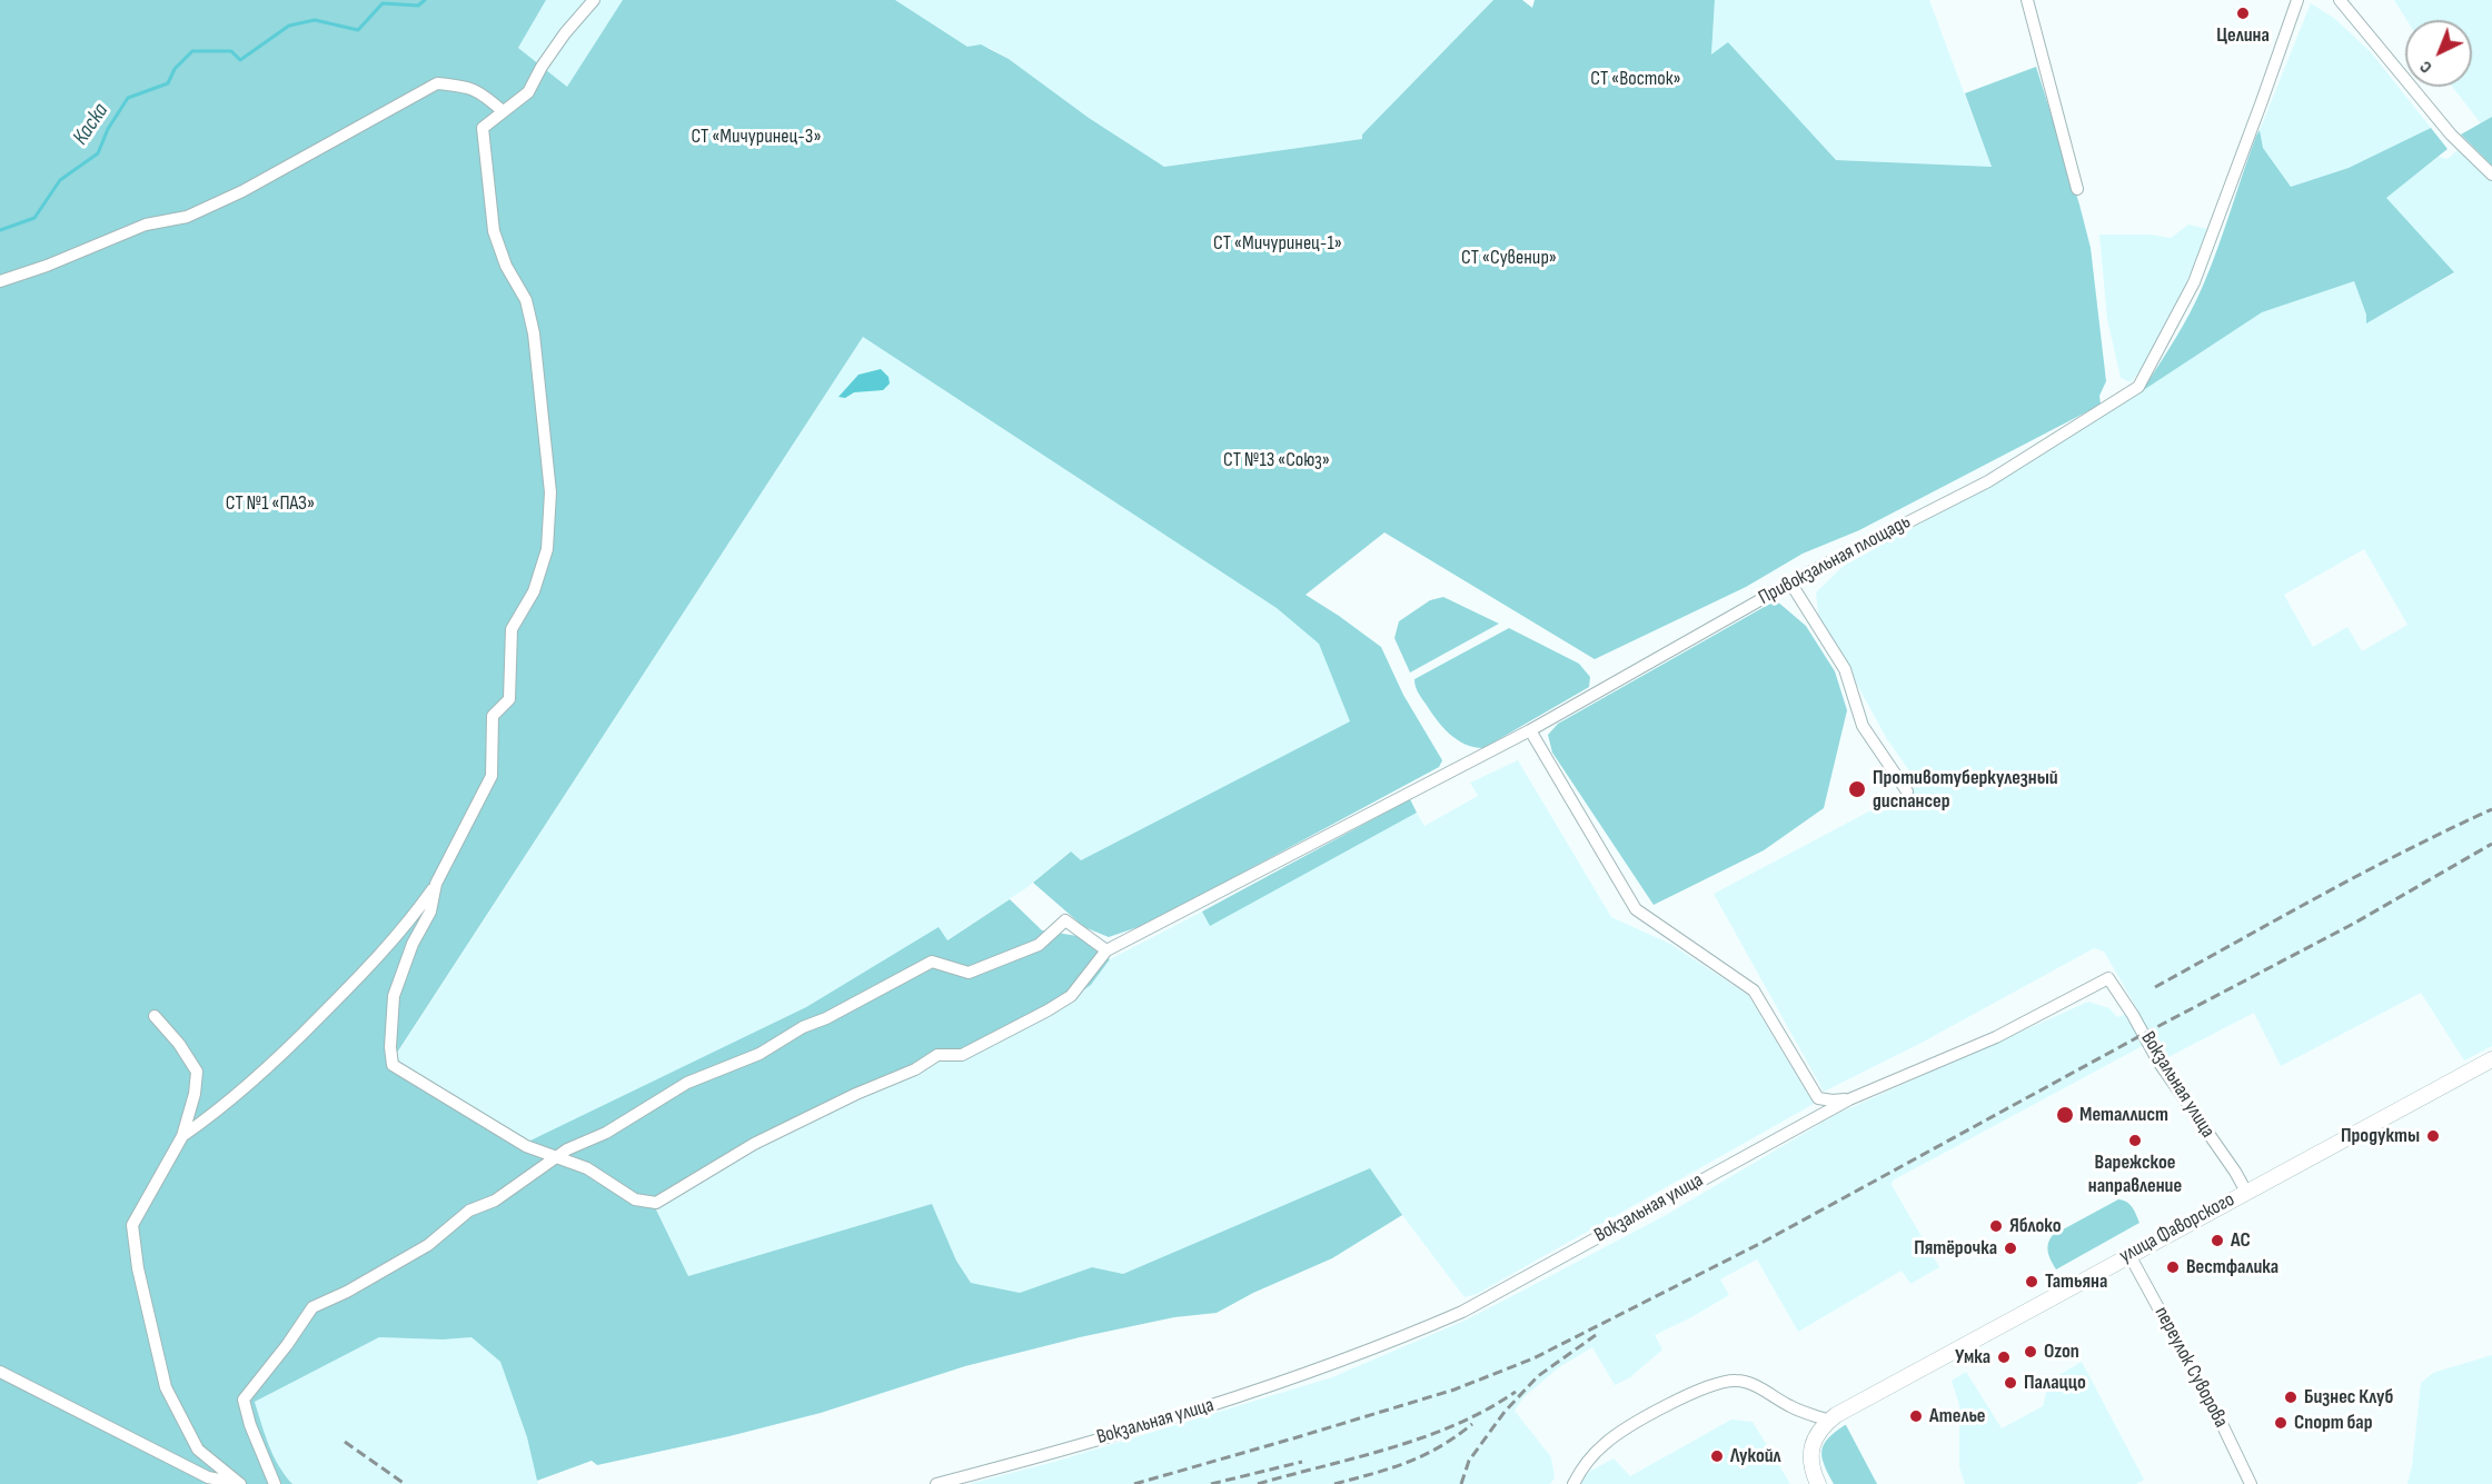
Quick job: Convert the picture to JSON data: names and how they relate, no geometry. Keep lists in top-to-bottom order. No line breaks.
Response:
{"streets":{"street":["Привокзальная площадь","Вокзальная улица","улица Фаворского","переулок Суворова"]},"crossings":[["Вокзальная улица","улица Фаворского"],["улица Фаворского","переулок Суворова"]],"water":["Каска"],"parks":["СТ «Восток»","СТ «Мичуринец-3»","СТ «Мичуринец-1»","СТ «Сувенир»","СТ №13 «Союз»","СТ №1 «ПАЗ»"],"places":["Целина","Противотуберкулезный диспансер","Металлист","Продукты","Варежское направление","Яблоко","АС","Пятёрочка","Вестфалика","Татьяна","Ozon","Умка","Палаццо","Бизнес Клуб","Ателье","Спорт бар","Лукойл"],"north":"bottom left"}
